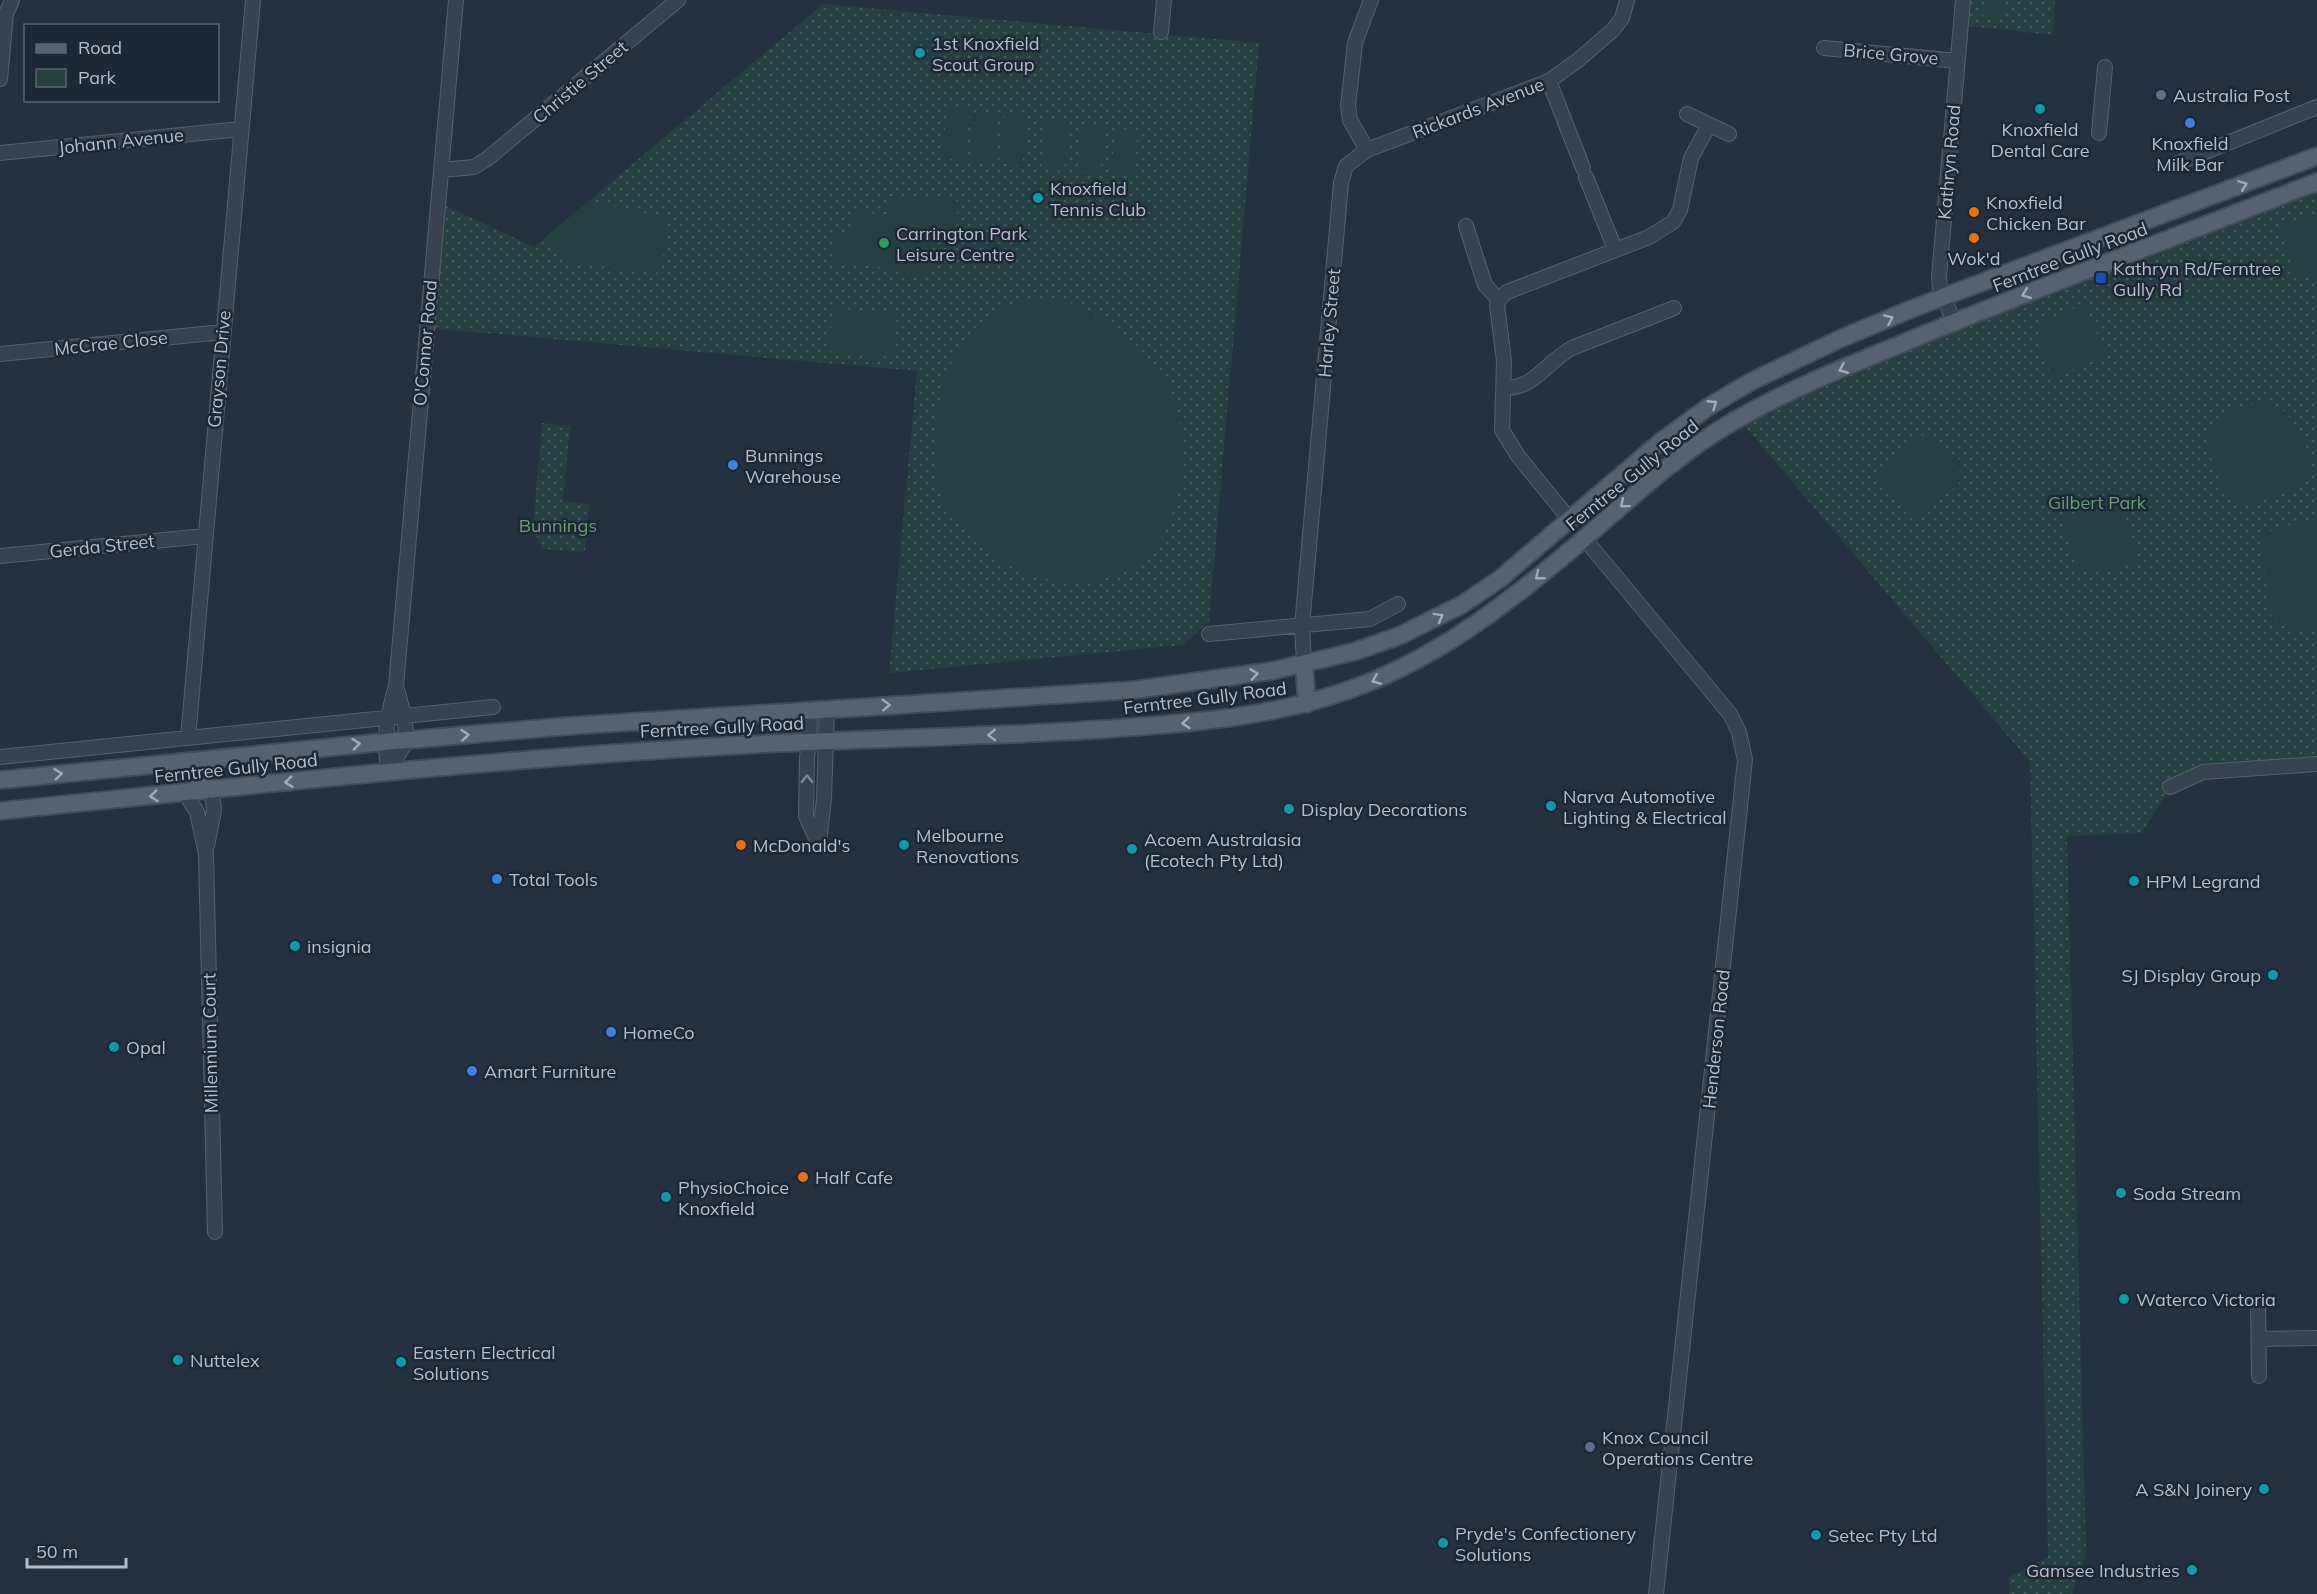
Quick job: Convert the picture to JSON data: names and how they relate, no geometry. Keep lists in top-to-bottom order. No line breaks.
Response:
{"streets":{"main road":["Ferntree Gully Road"],"street":["Brice Grove","Christie Street","Rickards Avenue","Johann Avenue","Kathryn Road","Harley Street","McCrae Close","O'Connor Road","Grayson Drive","Gerda Street","Henderson Road","Millennium Court"]},"crossings":[["Brice Grove","Kathryn Road"],["Christie Street","O'Connor Road"],["Rickards Avenue","Harley Street"],["Johann Avenue","Grayson Drive"],["Kathryn Road","Ferntree Gully Road"],["Ferntree Gully Road","Harley Street"],["Ferntree Gully Road","O'Connor Road"],["Ferntree Gully Road","Grayson Drive"],["Ferntree Gully Road","Henderson Road"],["Ferntree Gully Road","Millennium Court"],["McCrae Close","Grayson Drive"],["Grayson Drive","Gerda Street"]],"parks":["Gilbert Park","Bunnings"],"places":{"other":["1st Knoxfield Scout Group","Australia Post","Knoxfield Dental Care","Knoxfield Milk Bar","Knoxfield Tennis Club","Knoxfield Chicken Bar","Wok'd","Carrington Park Leisure Centre","Bunnings Warehouse","Narva Automotive Lighting & Electrical","Display Decorations","McDonald's","Melbourne Renovations","Acoem Australasia (Ecotech Pty Ltd)","Total Tools","HPM Legrand","insignia","SJ Display Group","HomeCo","Opal","Amart Furniture","Half Cafe","Soda Stream","PhysioChoice Knoxfield","Waterco Victoria","Nuttelex","Eastern Electrical Solutions","Knox Council Operations Centre","A S&N Joinery","Setec Pty Ltd","Pryde's Confectionery Solutions","Gamsee Industries"],"transit":["Kathryn Rd/Ferntree Gully Rd"]},"legend":["Road","Park"],"scale_bar":"50 m"}
